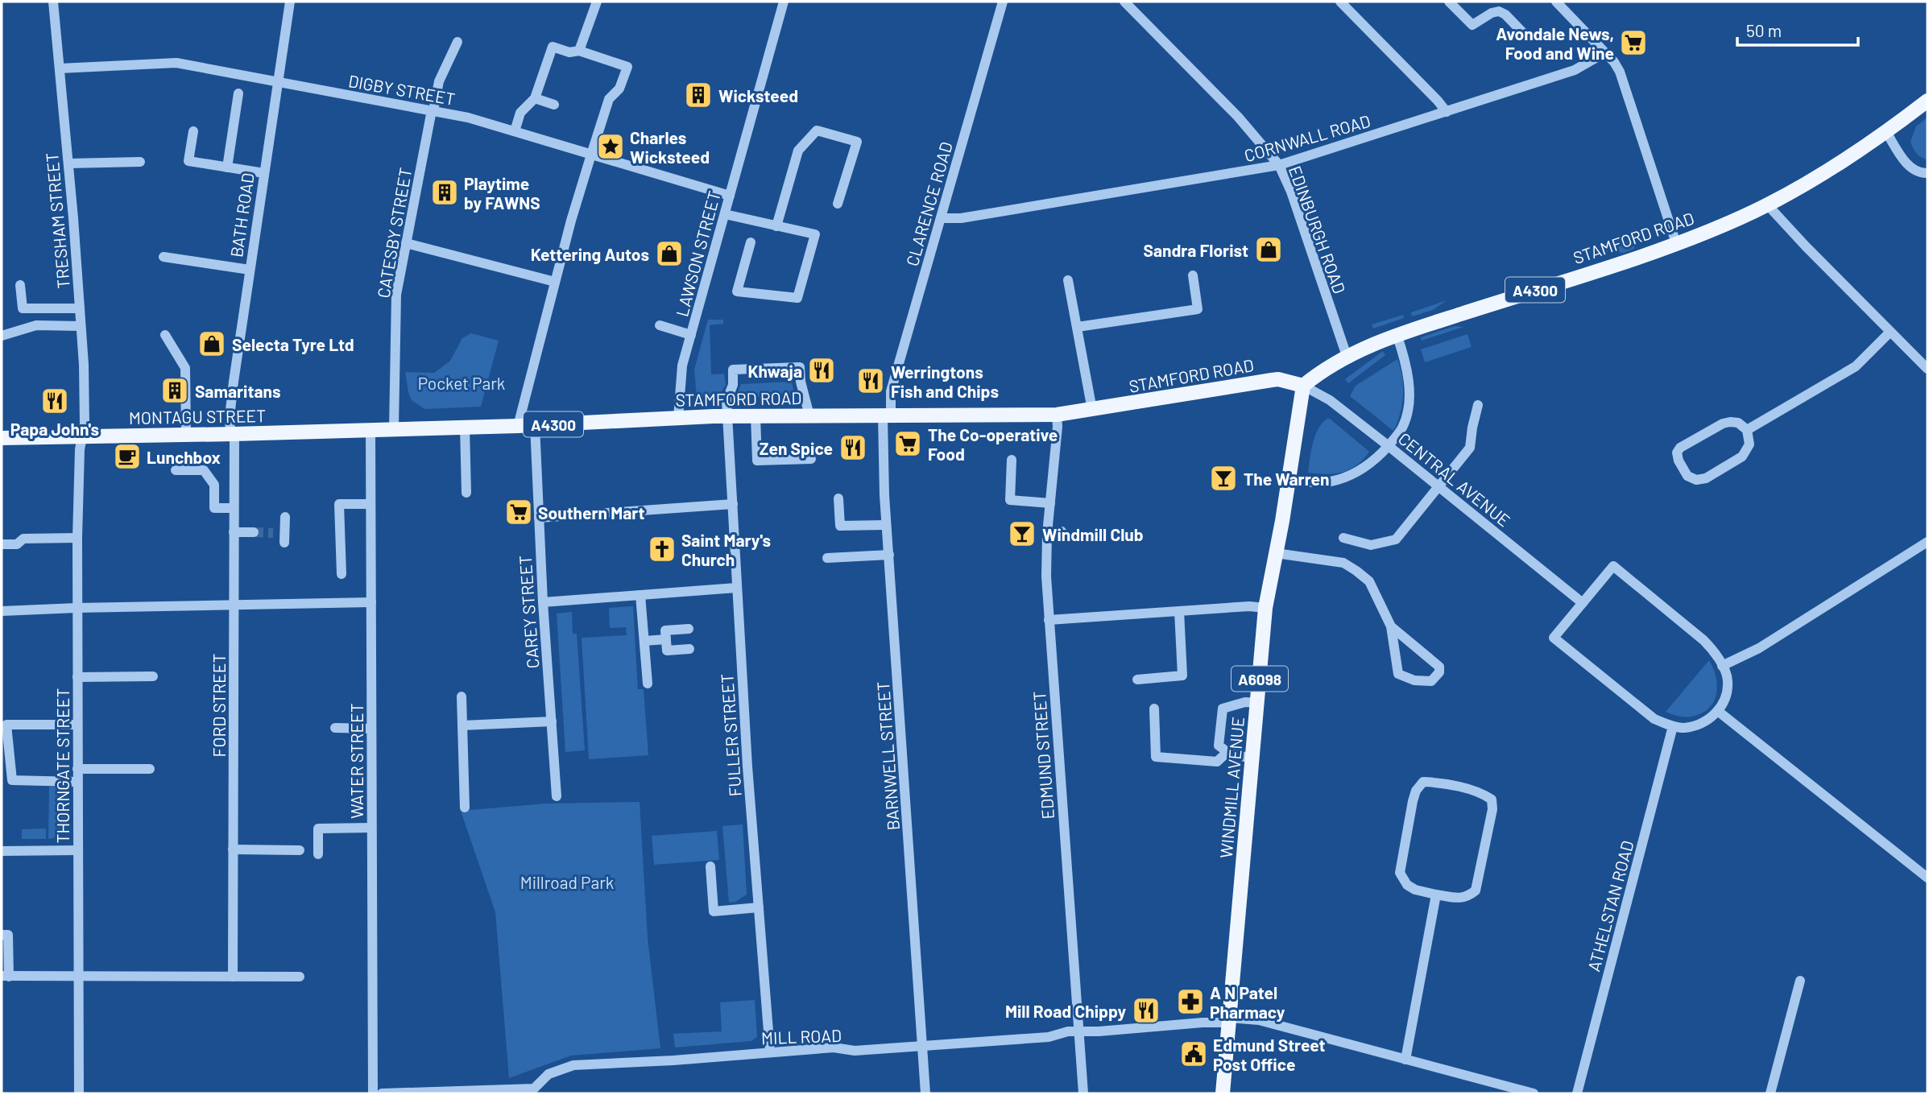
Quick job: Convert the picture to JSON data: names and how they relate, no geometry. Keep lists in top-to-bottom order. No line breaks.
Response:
{"streets":{"main road":["STAMFORD ROAD","A4300","MONTAGU STREET","A6098","WINDMILL AVENUE"],"street":["DIGBY STREET","CORNWALL ROAD","CLARENCE ROAD","BATH ROAD","TRESHAM STREET","EDINBURGH ROAD","CATESBY STREET","LAWSON STREET","CENTRAL AVENUE","CAREY STREET","FORD STREET","FULLER STREET","EDMUND STREET","BARNWELL STREET","WATER STREET","THORNGATE STREET","ATHELSTAN ROAD","MILL ROAD"]},"crossings":[["DIGBY STREET","BATH ROAD"],["DIGBY STREET","TRESHAM STREET"],["DIGBY STREET","CATESBY STREET"],["DIGBY STREET","LAWSON STREET"],["CORNWALL ROAD","CLARENCE ROAD"],["CORNWALL ROAD","EDINBURGH ROAD"],["CLARENCE ROAD","STAMFORD ROAD"],["CLARENCE ROAD","BARNWELL STREET"],["BATH ROAD","MONTAGU STREET"],["BATH ROAD","FORD STREET"],["TRESHAM STREET","MONTAGU STREET"],["TRESHAM STREET","THORNGATE STREET"],["EDINBURGH ROAD","STAMFORD ROAD"],["CATESBY STREET","STAMFORD ROAD"],["CATESBY STREET","MONTAGU STREET"],["STAMFORD ROAD","LAWSON STREET"],["STAMFORD ROAD","MONTAGU STREET"],["STAMFORD ROAD","CENTRAL AVENUE"],["STAMFORD ROAD","CAREY STREET"],["STAMFORD ROAD","FULLER STREET"],["STAMFORD ROAD","EDMUND STREET"],["STAMFORD ROAD","BARNWELL STREET"],["STAMFORD ROAD","WINDMILL AVENUE"],["MONTAGU STREET","FORD STREET"],["MONTAGU STREET","WATER STREET"],["MONTAGU STREET","THORNGATE STREET"],["CENTRAL AVENUE","WINDMILL AVENUE"],["FULLER STREET","MILL ROAD"],["EDMUND STREET","MILL ROAD"],["BARNWELL STREET","MILL ROAD"],["WINDMILL AVENUE","MILL ROAD"]],"parks":["Pocket Park","Millroad Park"],"places":{"supermarket":["Avondale News, Food and Wine","The Co-operative Food","Southern Mart"],"building":["Wicksteed","Playtime by FAWNS","Samaritans"],"place":["Charles Wicksteed"],"shop":["Sandra Florist","Kettering Autos","Selecta Tyre Ltd"],"restaurant":["Khwaja","Werringtons Fish and Chips","Papa John's","Zen Spice","Mill Road Chippy"],"cafe":["Lunchbox"],"bar":["The Warren","Windmill Club"],"church":["Saint Mary's Church"],"pharmacy":["A N Patel Pharmacy"],"public building":["Edmund Street Post Office"]},"scale_bar":"50 m"}
